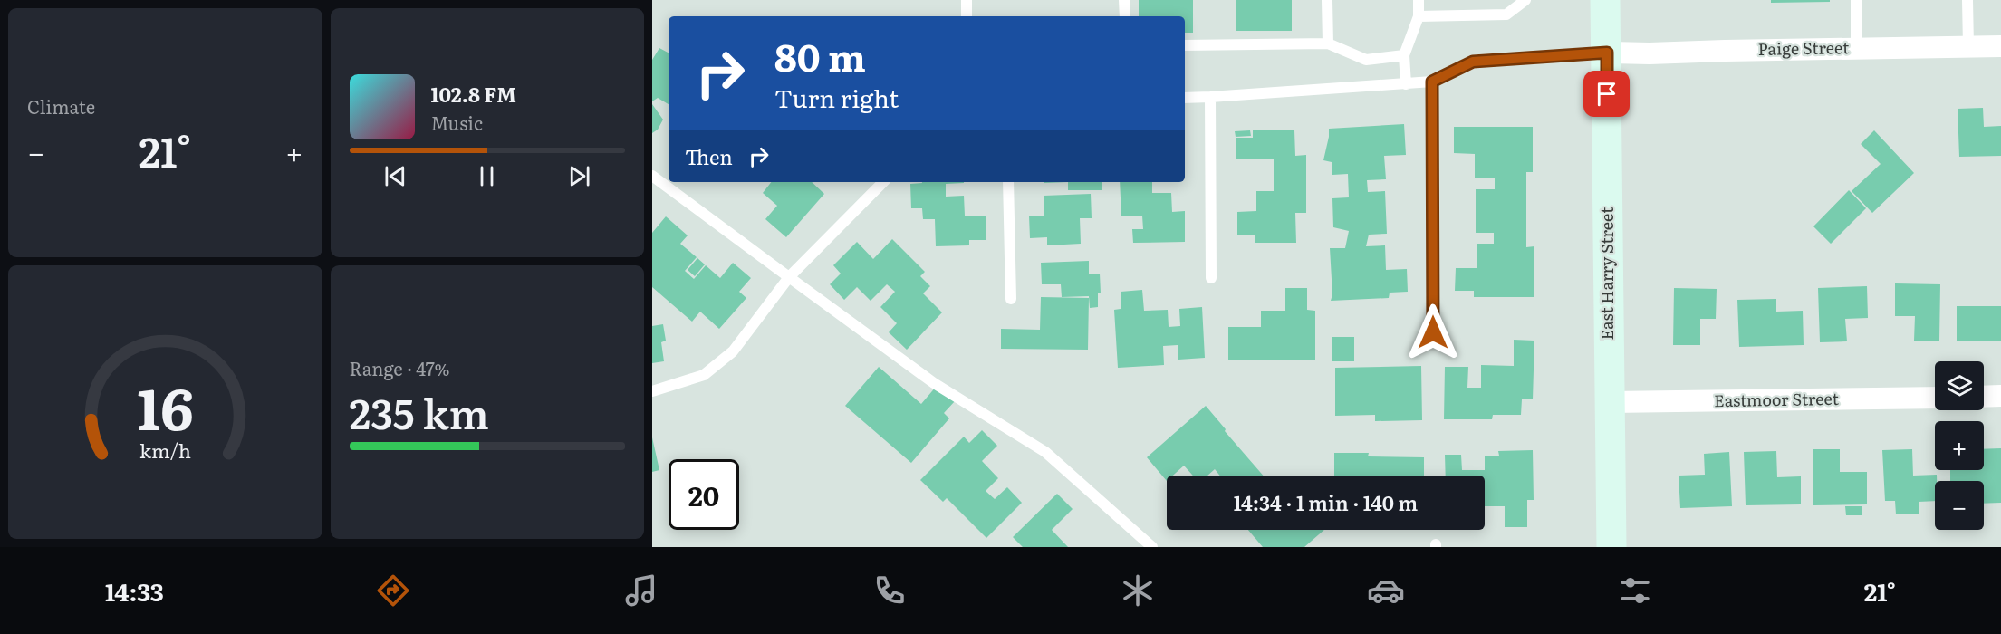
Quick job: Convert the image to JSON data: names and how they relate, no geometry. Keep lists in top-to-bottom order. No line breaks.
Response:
{"streets":{"main road":["East Harry Street"],"street":["Paige Street","Eastmoor Street"]},"crossings":[["Paige Street","East Harry Street"],["East Harry Street","Eastmoor Street"]],"page":{"tile":["Climate",["Range · 47%","235 km"]],"turn":["80 m","Turn right"],"song":["102.8 FM","Music"],"heat":["−","21°","+"],"then":"Then","map_buttons":["+","−"],"limit":"20","trip":"14:34 · 1 min · 140 m","tabs":["14:33","21°"],"gauge":["16","km/h"]}}
